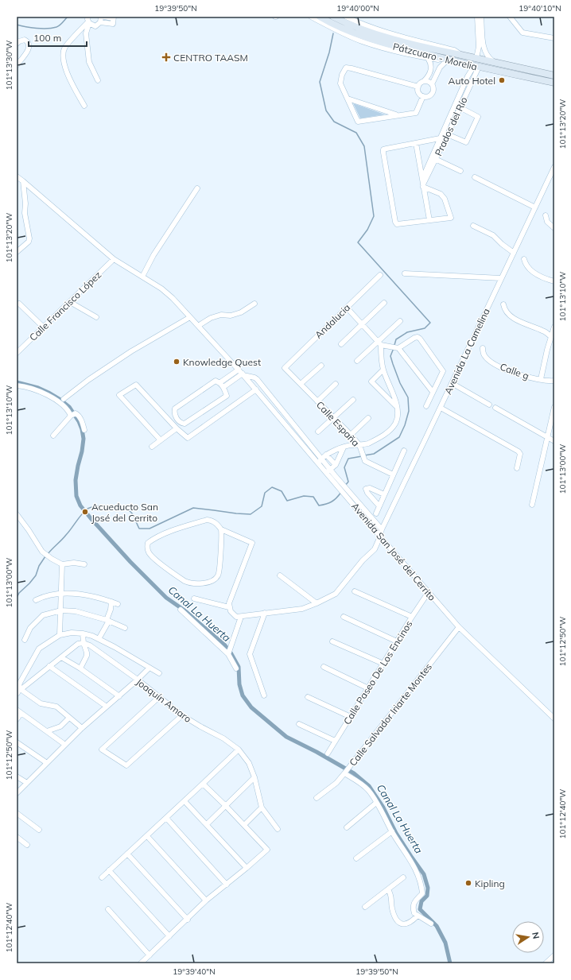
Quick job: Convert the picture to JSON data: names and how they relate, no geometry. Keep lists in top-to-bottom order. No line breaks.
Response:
{"streets":{"main road":["Pátzcuaro - Morelia"],"street":["Prados del Río","Calle Francisco López","Andalucia","Avenida La Camelina","Calle g","Calle España","Avenida San José del Cerrito","Calle Paseo De Los Encinos","Joaquín Amaro","Calle Salvador Iriarte Montes"]},"crossings":[["Pátzcuaro - Morelia","Prados del Río"],["Calle Francisco López","Avenida San José del Cerrito"],["Andalucia","Calle España"],["Avenida La Camelina","Avenida San José del Cerrito"],["Calle España","Avenida San José del Cerrito"],["Avenida San José del Cerrito","Calle Paseo De Los Encinos"],["Avenida San José del Cerrito","Calle Salvador Iriarte Montes"]],"water":["Canal La Huerta"],"places":{"health":["CENTRO TAASM"],"other":["Auto Hotel","Knowledge Quest","Acueducto San José del Cerrito","Kipling"]},"scale_bar":"100 m","north":"right","coordinates":["19°39'50\"N","19°40'00\"N","19°40'10\"N","101°13'30\"W","101°13'20\"W","101°13'10\"W","101°13'00\"W","101°12'50\"W","101°12'40\"W","19°39'40\"N"]}
